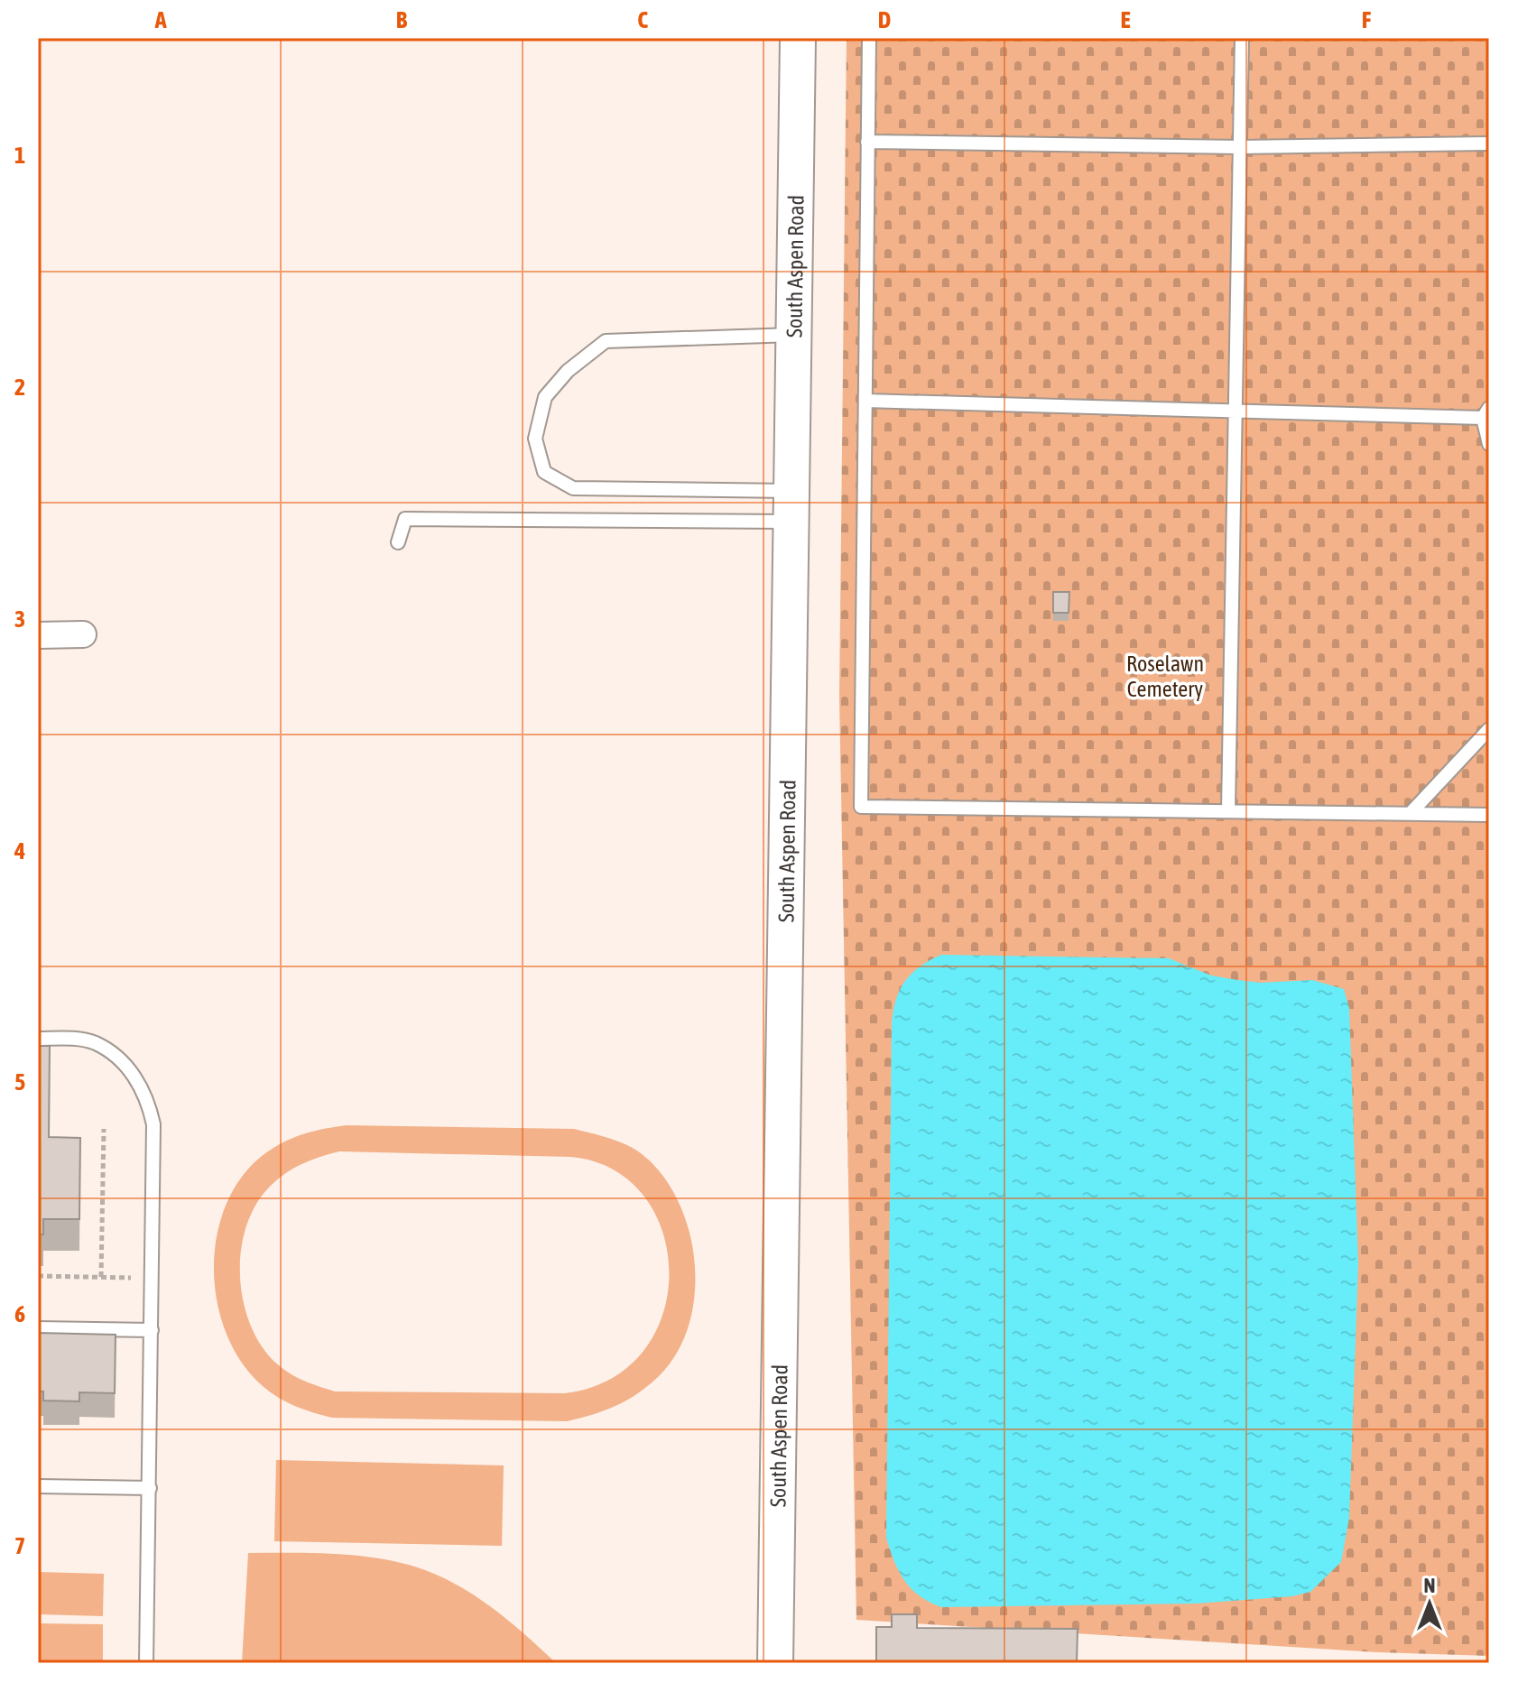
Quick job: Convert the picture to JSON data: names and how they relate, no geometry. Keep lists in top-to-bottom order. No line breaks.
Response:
{"streets":{"street":["South Aspen Road"]},"parks":["Roselawn Cemetery"],"north":"top","grid":{"columns":["A","B","C","D","E","F"],"rows":["1","2","3","4","5","6","7"]}}
